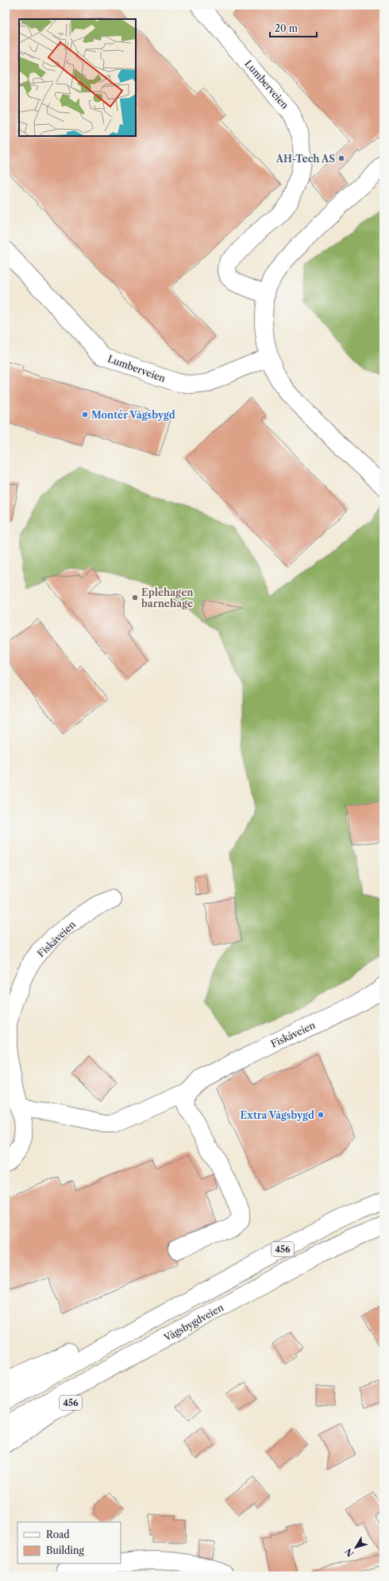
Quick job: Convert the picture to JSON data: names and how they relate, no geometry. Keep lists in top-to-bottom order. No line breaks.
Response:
{"streets":{"street":["Lumberveien","Fiskåveien","456","Vågsbygdveien"]},"crossings":[["456","Vågsbygdveien"]],"places":["AH-Tech AS","Montér Vågsbygd","Eplehagen barnehage","Extra Vågsbygd"],"legend":["Road","Building"],"scale_bar":"20 m","north":"bottom left"}
